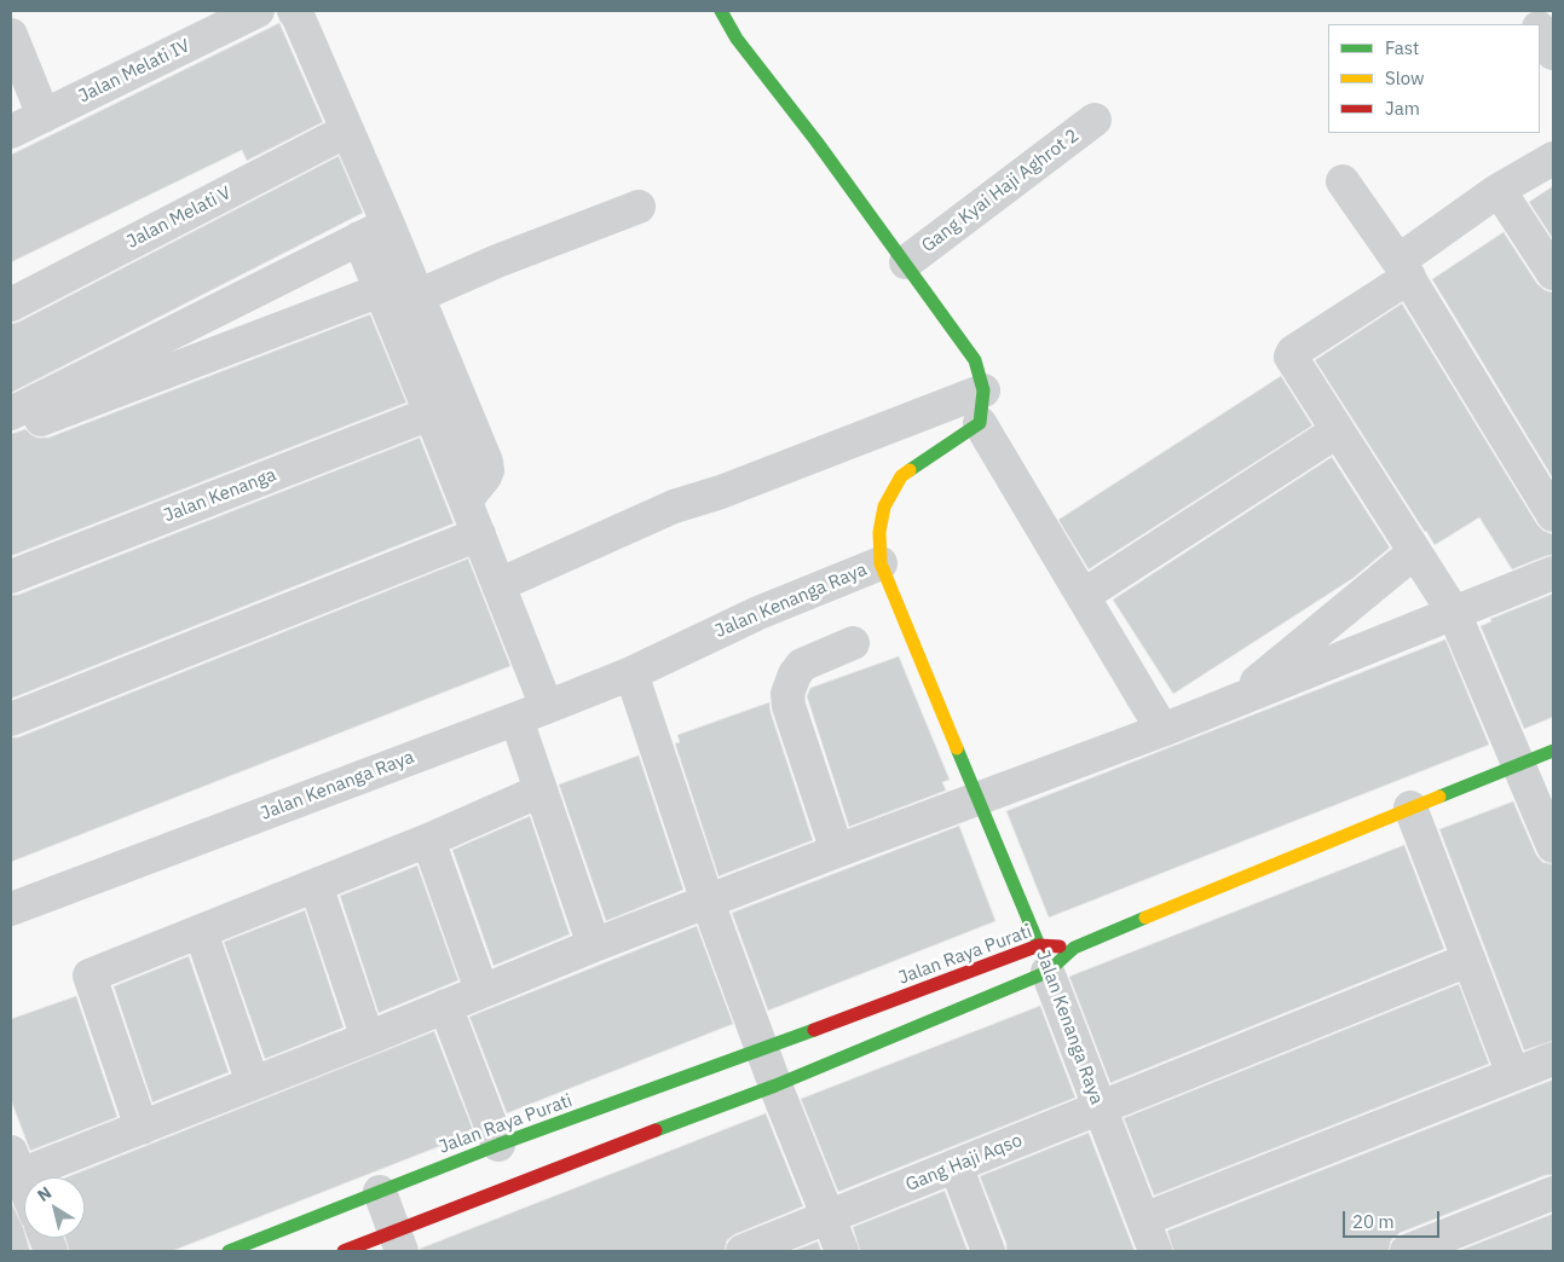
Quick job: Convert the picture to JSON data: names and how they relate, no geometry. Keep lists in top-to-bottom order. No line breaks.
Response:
{"streets":{"street":["Jalan Melati IV","Gang Kyai Haji Aghrot 2","Jalan Melati V","Jalan Kenanga","Jalan Kenanga Raya","Jalan Raya Purati","Gang Haji Aqso"]},"crossings":[["Jalan Kenanga Raya","Jalan Raya Purati"],["Jalan Kenanga Raya","Gang Haji Aqso"]],"legend":["Fast","Slow","Jam"],"scale_bar":"20 m","north":"top left"}
